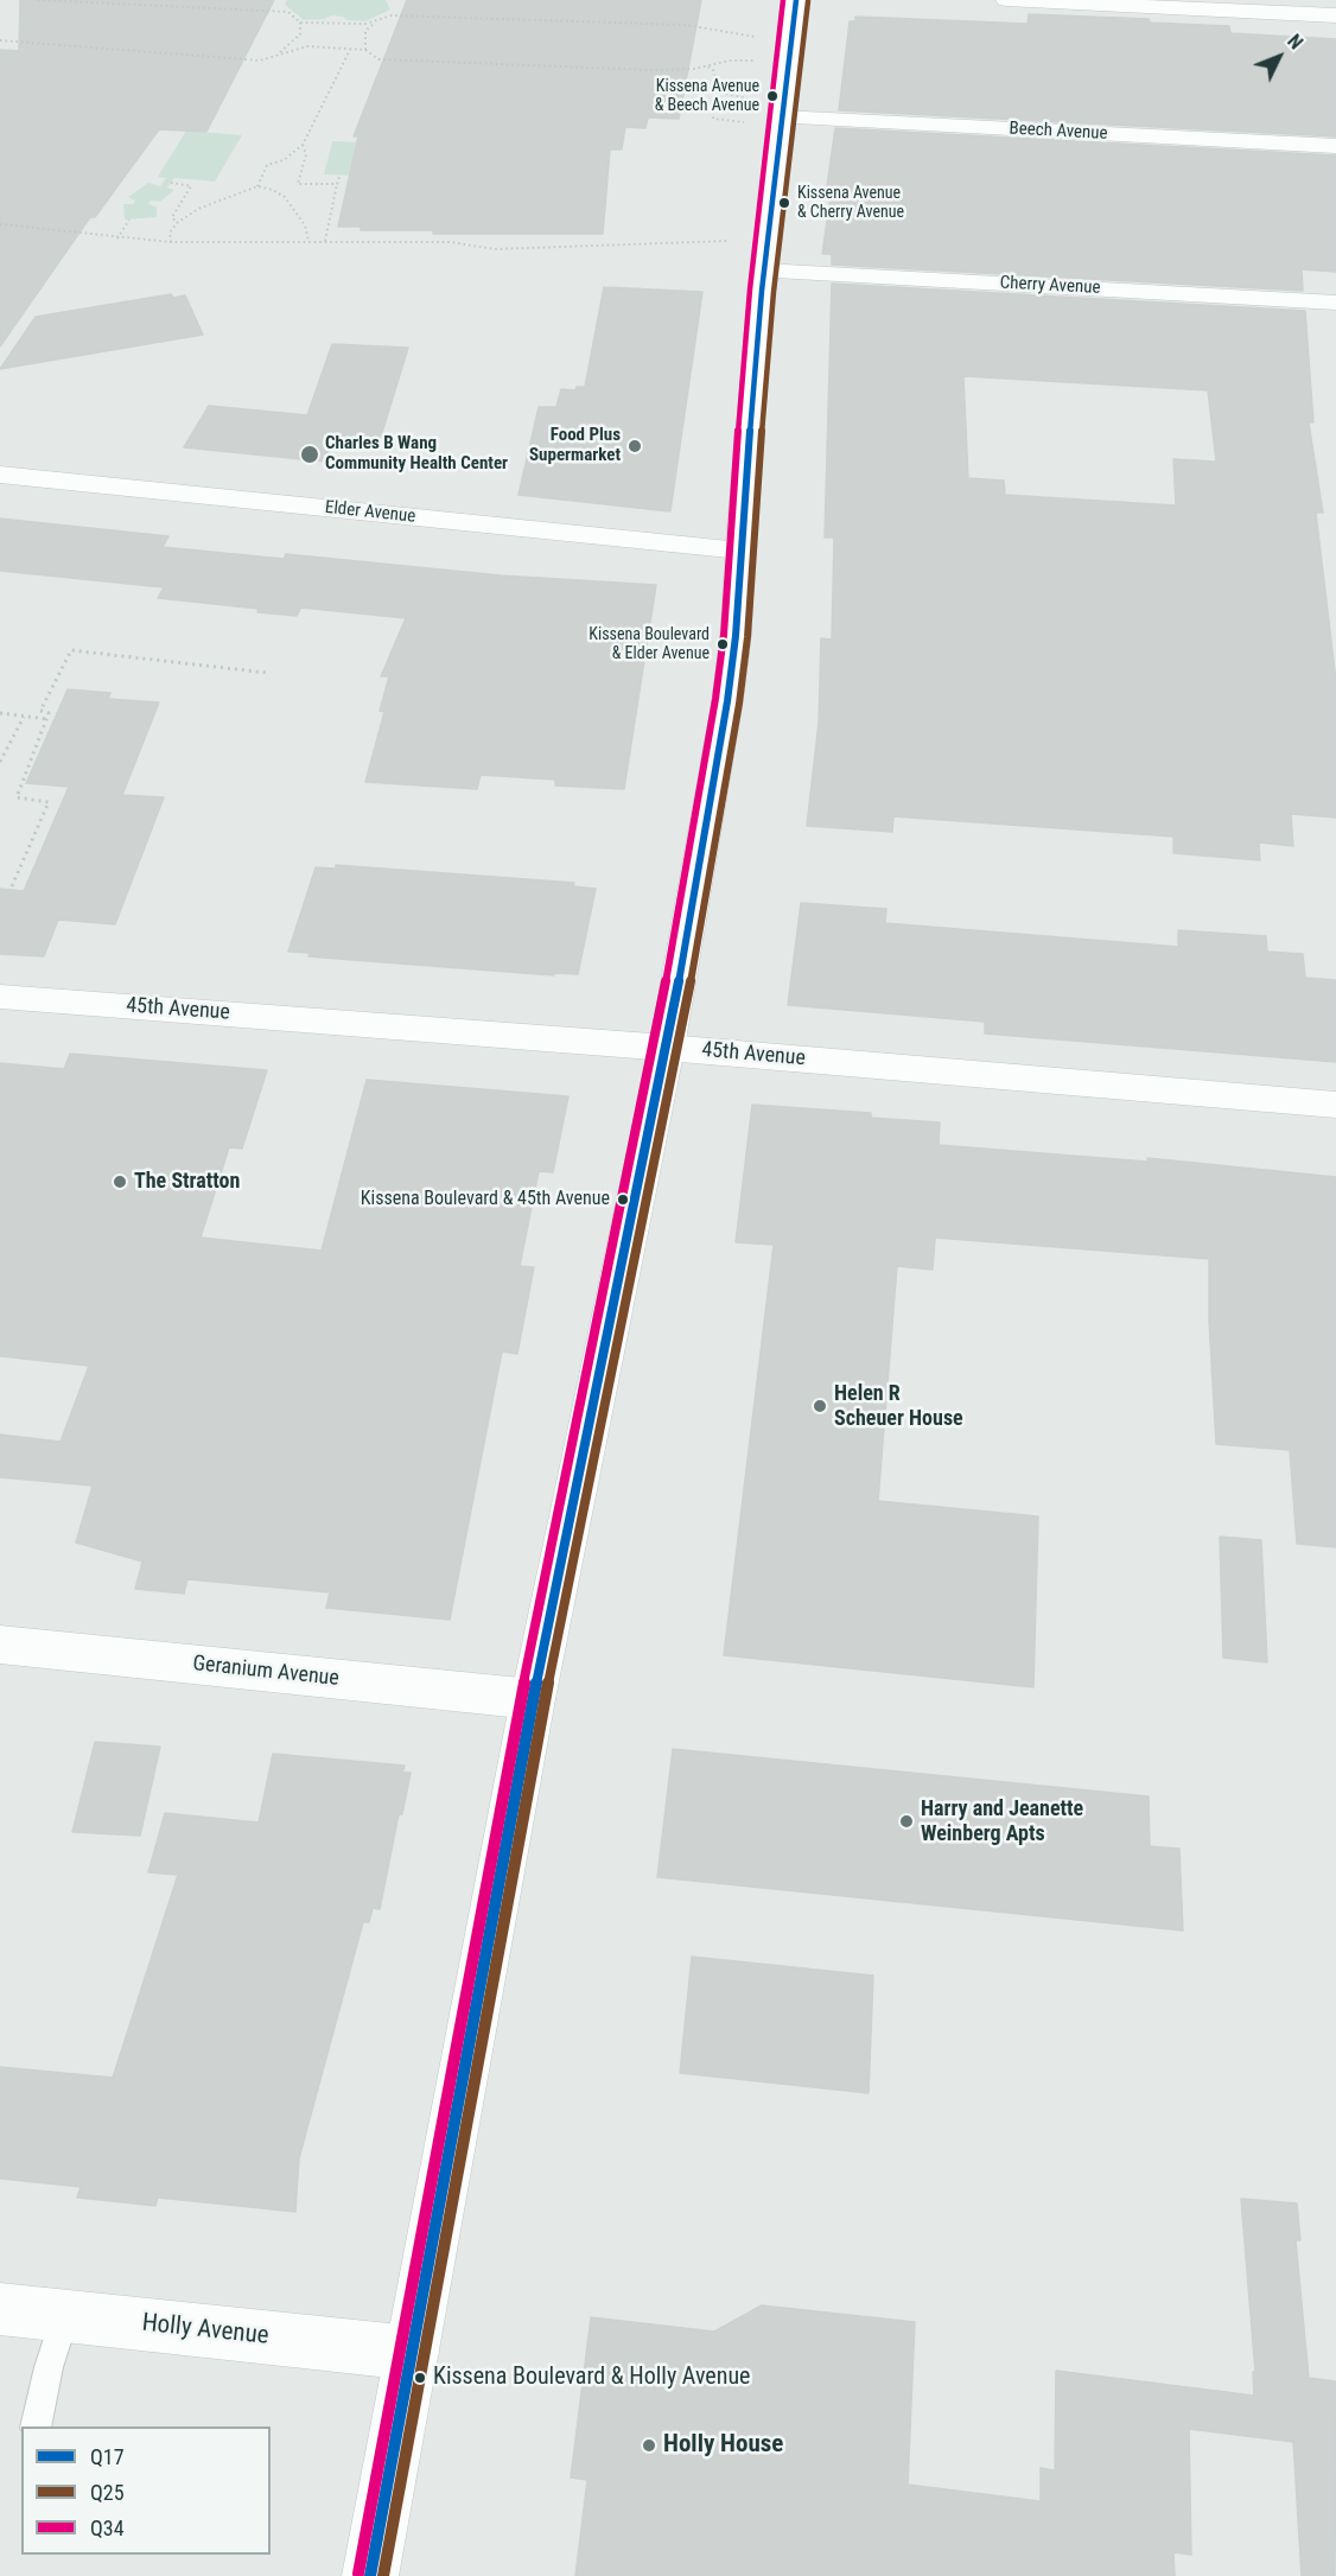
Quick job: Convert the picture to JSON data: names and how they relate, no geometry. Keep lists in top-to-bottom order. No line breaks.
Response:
{"streets":{"street":["Beech Avenue","Cherry Avenue","Elder Avenue","45th Avenue","Geranium Avenue","Holly Avenue"]},"places":["Kissena Avenue & Beech Avenue","Kissena Avenue & Cherry Avenue","Food Plus Supermarket","Charles B Wang Community Health Center","Kissena Boulevard & Elder Avenue","The Stratton","Kissena Boulevard & 45th Avenue","Helen R Scheuer House","Harry and Jeanette Weinberg Apts","Kissena Boulevard & Holly Avenue","Holly House"],"lines":["transit line Q17","transit line Q34","transit line Q25"],"legend":["Q17","Q25","Q34"],"north":"top right"}
